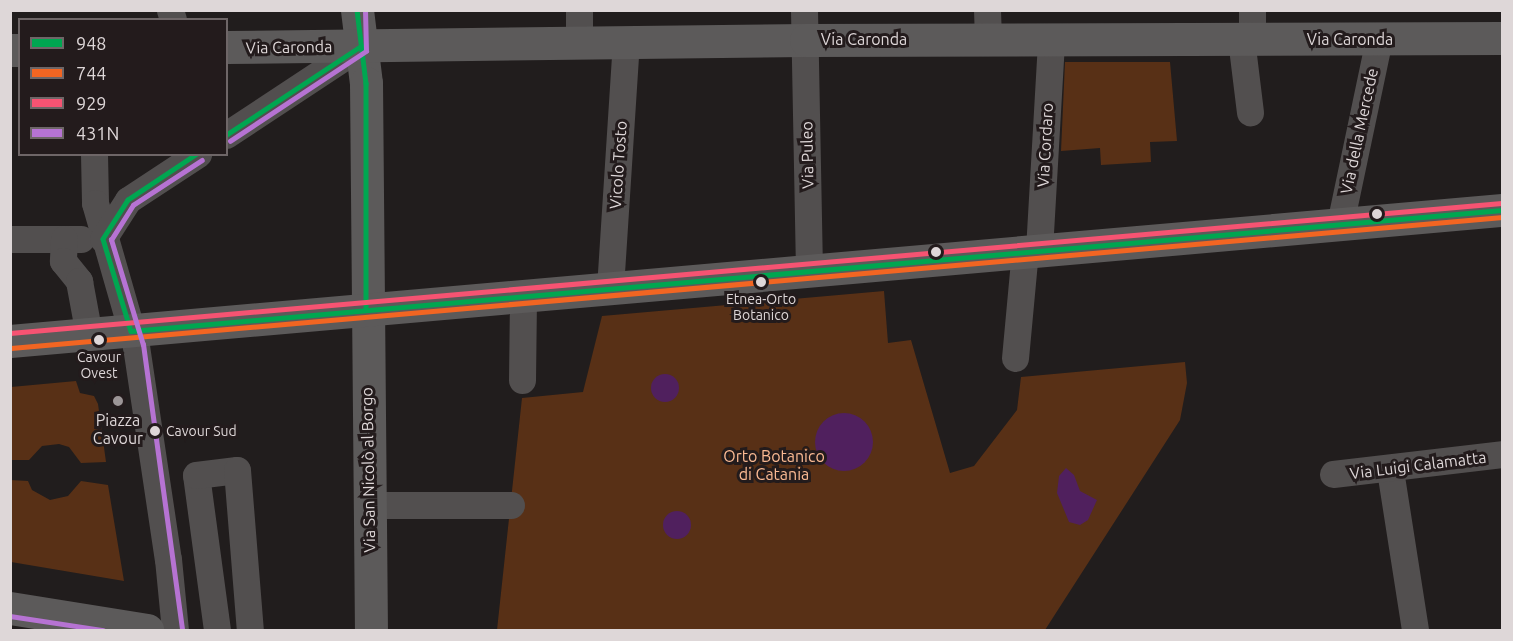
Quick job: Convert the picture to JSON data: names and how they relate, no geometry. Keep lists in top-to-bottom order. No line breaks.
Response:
{"streets":{"main road":["Via Caronda","Via San Nicolò al Borgo"],"street":["Via della Mercede","Via Cordaro","Via Puleo","Vicolo Tosto","Via Luigi Calamatta"]},"crossings":[["Via Caronda","Via della Mercede"],["Via Caronda","Via Cordaro"],["Via Caronda","Via Puleo"],["Via Caronda","Vicolo Tosto"],["Via Caronda","Via San Nicolò al Borgo"]],"parks":["Orto Botanico di Catania"],"places":["Etnea-Orto Botanico","Cavour Ovest","Piazza Cavour","Cavour Sud"],"lines":["transit line 948","transit line 431N","transit line 929","transit line 744"],"legend":["948","744","929","431N"]}
